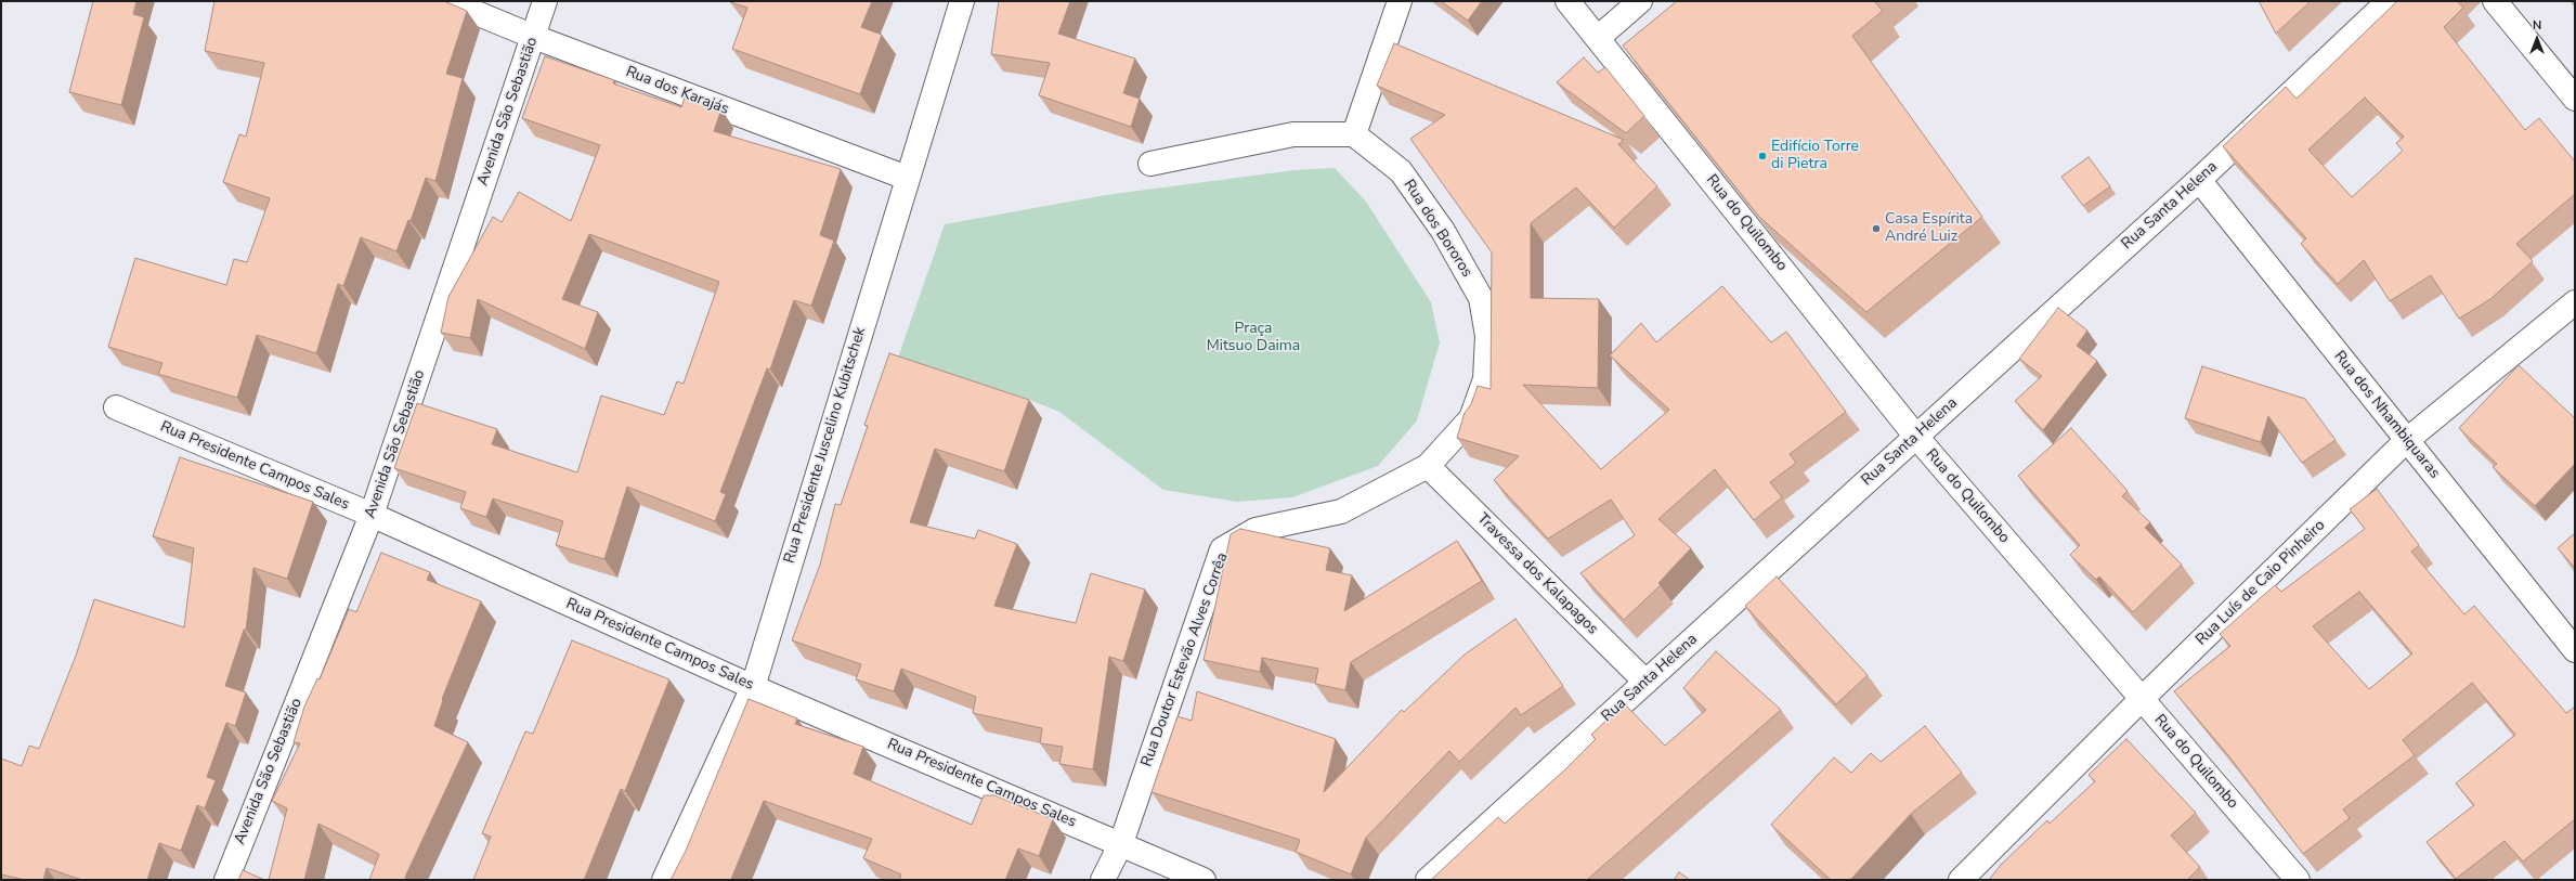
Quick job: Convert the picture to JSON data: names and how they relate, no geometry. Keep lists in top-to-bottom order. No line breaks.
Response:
{"streets":{"street":["Rua dos Karajás","Avenida São Sebastião","Rua Santa Helena","Rua do Quilombo","Rua dos Bororos","Rua dos Nhambiquaras","Rua Presidente Juscelino Kubitschek","Rua Presidente Campos Sales","Travessa dos Kalapagos","Rua Luís de Caio Pinheiro","Rua Doutor Estevão Alves Corrêa"]},"crossings":[["Rua dos Karajás","Avenida São Sebastião"],["Rua dos Karajás","Rua Presidente Juscelino Kubitschek"],["Avenida São Sebastião","Rua Presidente Campos Sales"],["Rua Santa Helena","Rua do Quilombo"],["Rua Santa Helena","Rua dos Nhambiquaras"],["Rua Santa Helena","Travessa dos Kalapagos"],["Rua do Quilombo","Rua Luís de Caio Pinheiro"],["Rua dos Bororos","Travessa dos Kalapagos"],["Rua dos Bororos","Rua Doutor Estevão Alves Corrêa"],["Rua dos Nhambiquaras","Rua Luís de Caio Pinheiro"],["Rua Presidente Juscelino Kubitschek","Rua Presidente Campos Sales"],["Rua Presidente Campos Sales","Rua Doutor Estevão Alves Corrêa"],["Travessa dos Kalapagos","Rua Doutor Estevão Alves Corrêa"]],"parks":["Praça Mitsuo Daima"],"places":["Edifício Torre di Pietra","Casa Espírita André Luiz"],"north":"top"}
